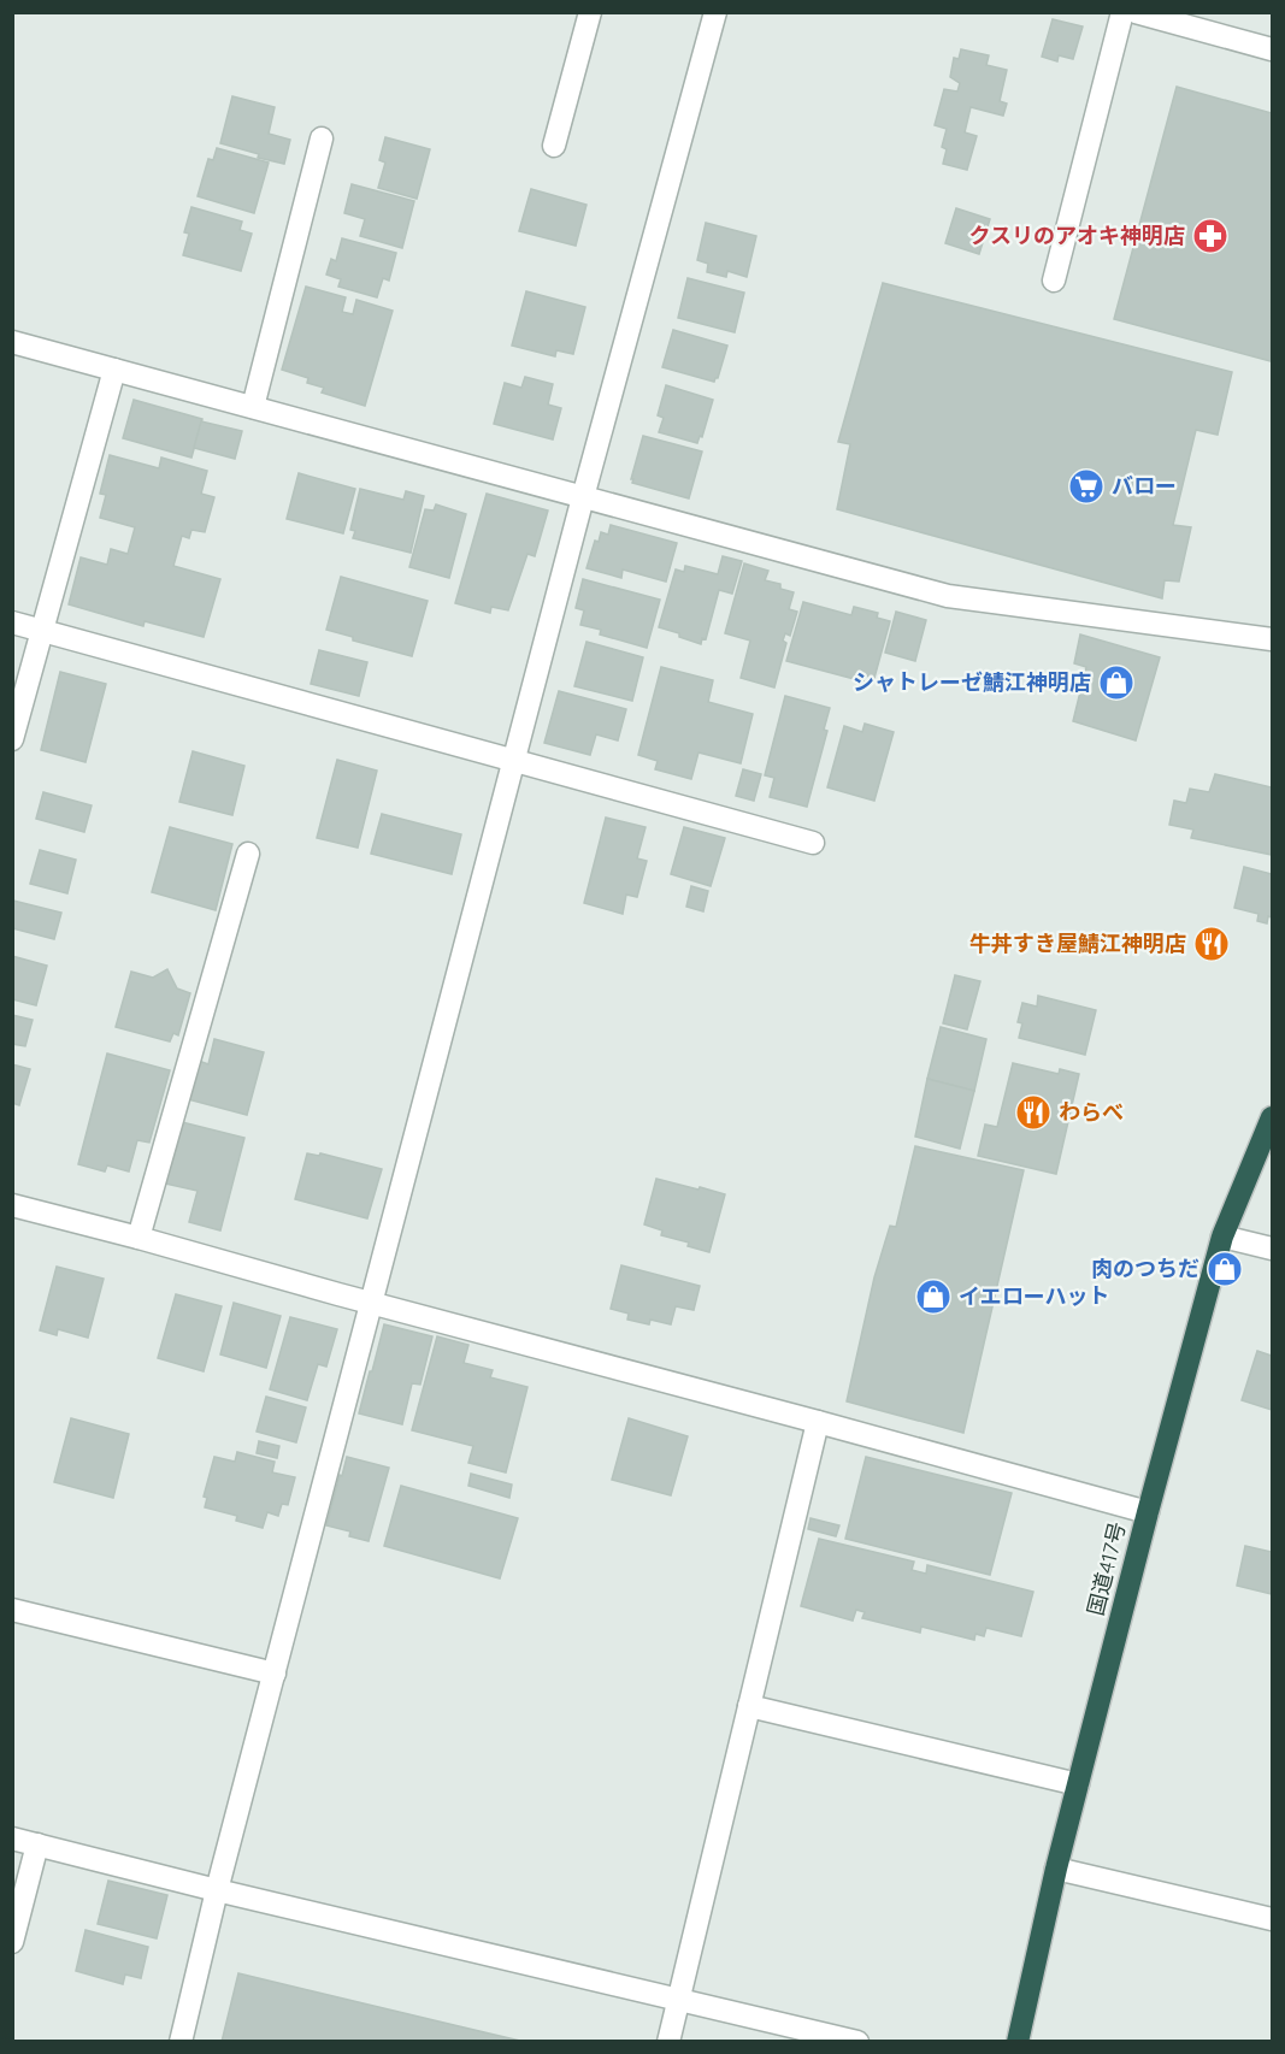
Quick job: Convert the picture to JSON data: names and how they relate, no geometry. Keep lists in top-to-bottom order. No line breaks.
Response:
{"streets":{"highway":["国道417号"]},"places":{"pharmacy":["クスリのアオキ神明店"],"supermarket":["バロー"],"shop":["シャトレーゼ鯖江神明店","肉のつちだ","イエローハット"],"restaurant":["牛丼すき屋鯖江神明店","わらべ"]}}
